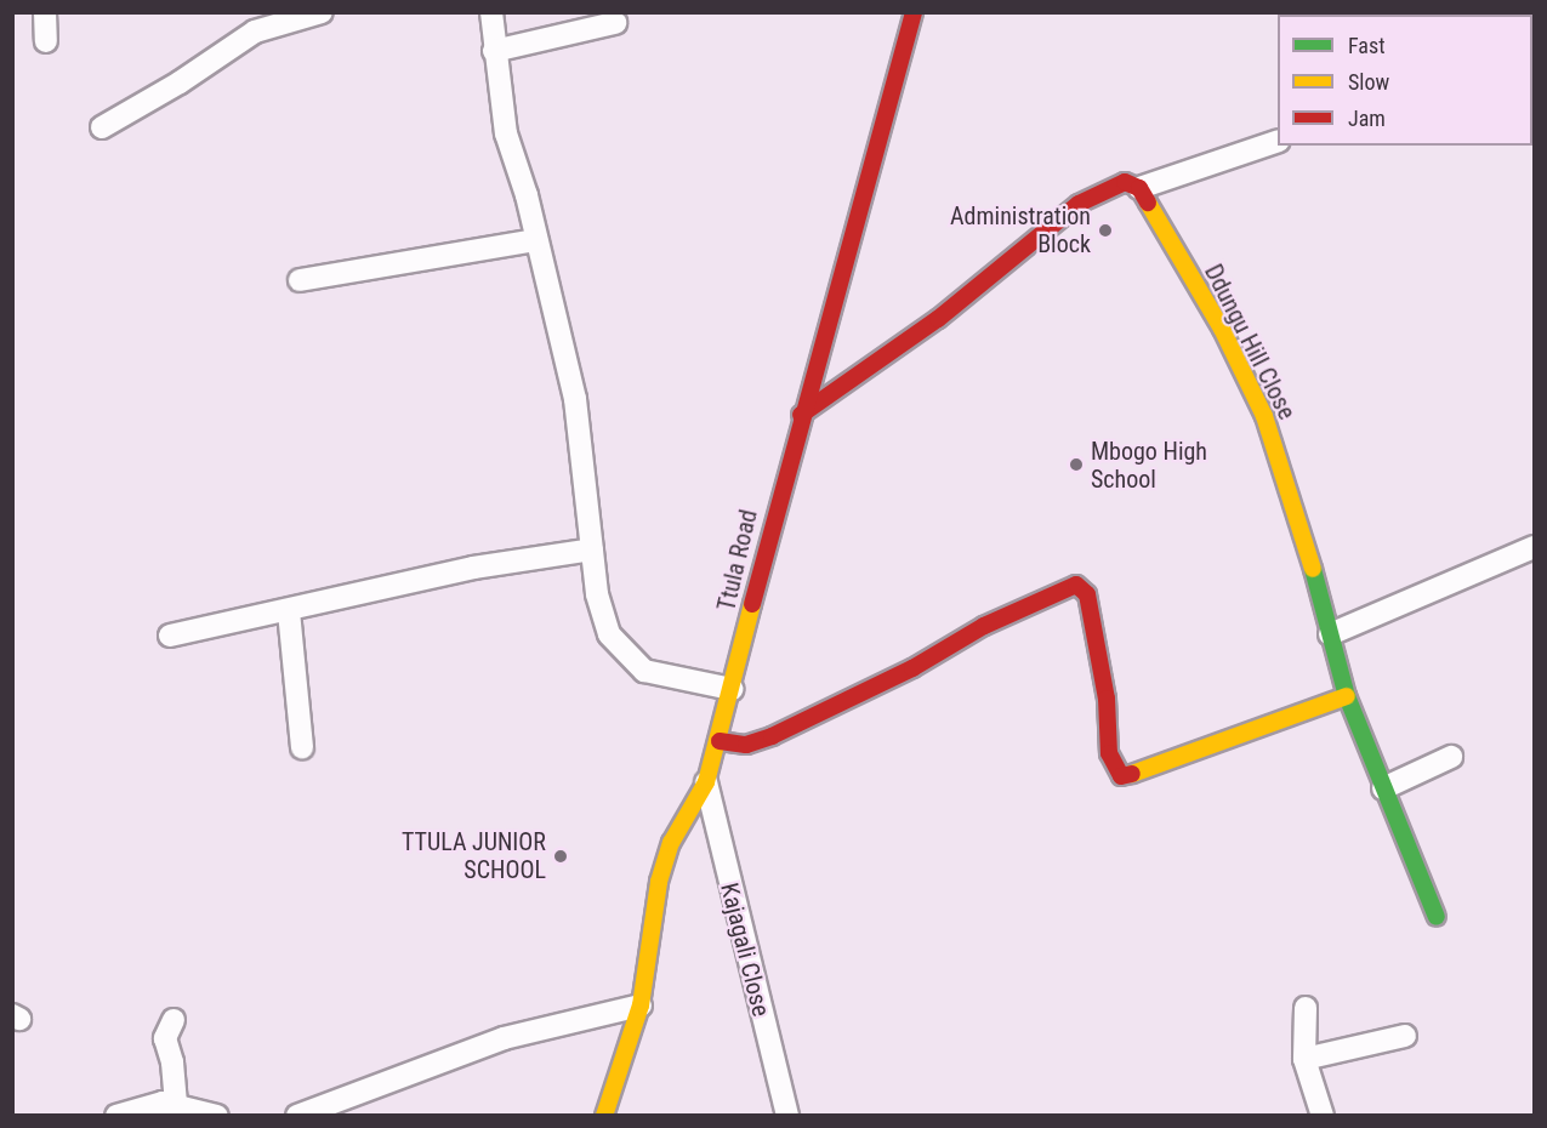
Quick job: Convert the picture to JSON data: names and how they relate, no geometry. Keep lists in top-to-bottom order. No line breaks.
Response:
{"streets":{"street":["Ddungu Hill Close","Ttula Road","Kajagali Close"]},"crossings":[["Ttula Road","Kajagali Close"]],"places":["Administration Block","Mbogo High School","TTULA JUNIOR SCHOOL"],"legend":["Fast","Slow","Jam"]}
